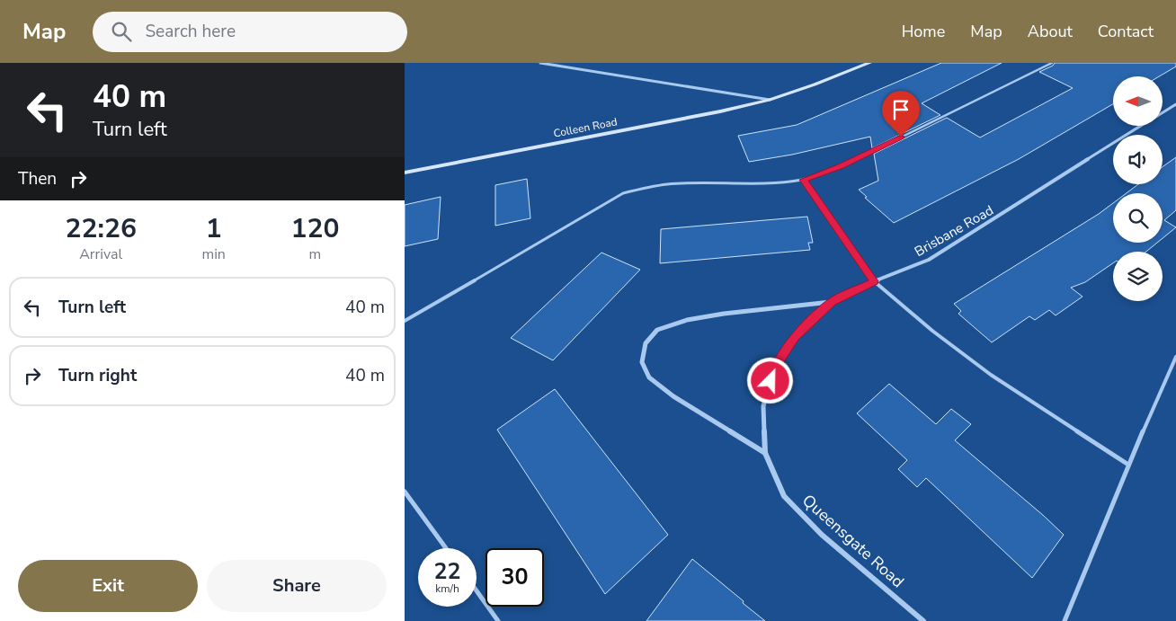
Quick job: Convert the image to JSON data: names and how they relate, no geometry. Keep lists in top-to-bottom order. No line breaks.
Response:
{"streets":{"street":["Colleen Road","Brisbane Road","Queensgate Road"]},"crossings":[["Brisbane Road","Queensgate Road"]],"north":"left","page":{"header":"Map","search":"Search here","nav":["Home","Map","About","Contact"],"turn":["40 m","Turn left"],"then":"Then","eta":["22:26","Arrival","1","min","120","m"],"list":[{"name":"Turn left","value":"40 m"},{"name":"Turn right","value":"40 m"}],"speed":"22 km/h","limit":"30","buttons":["Exit","Share"]}}
